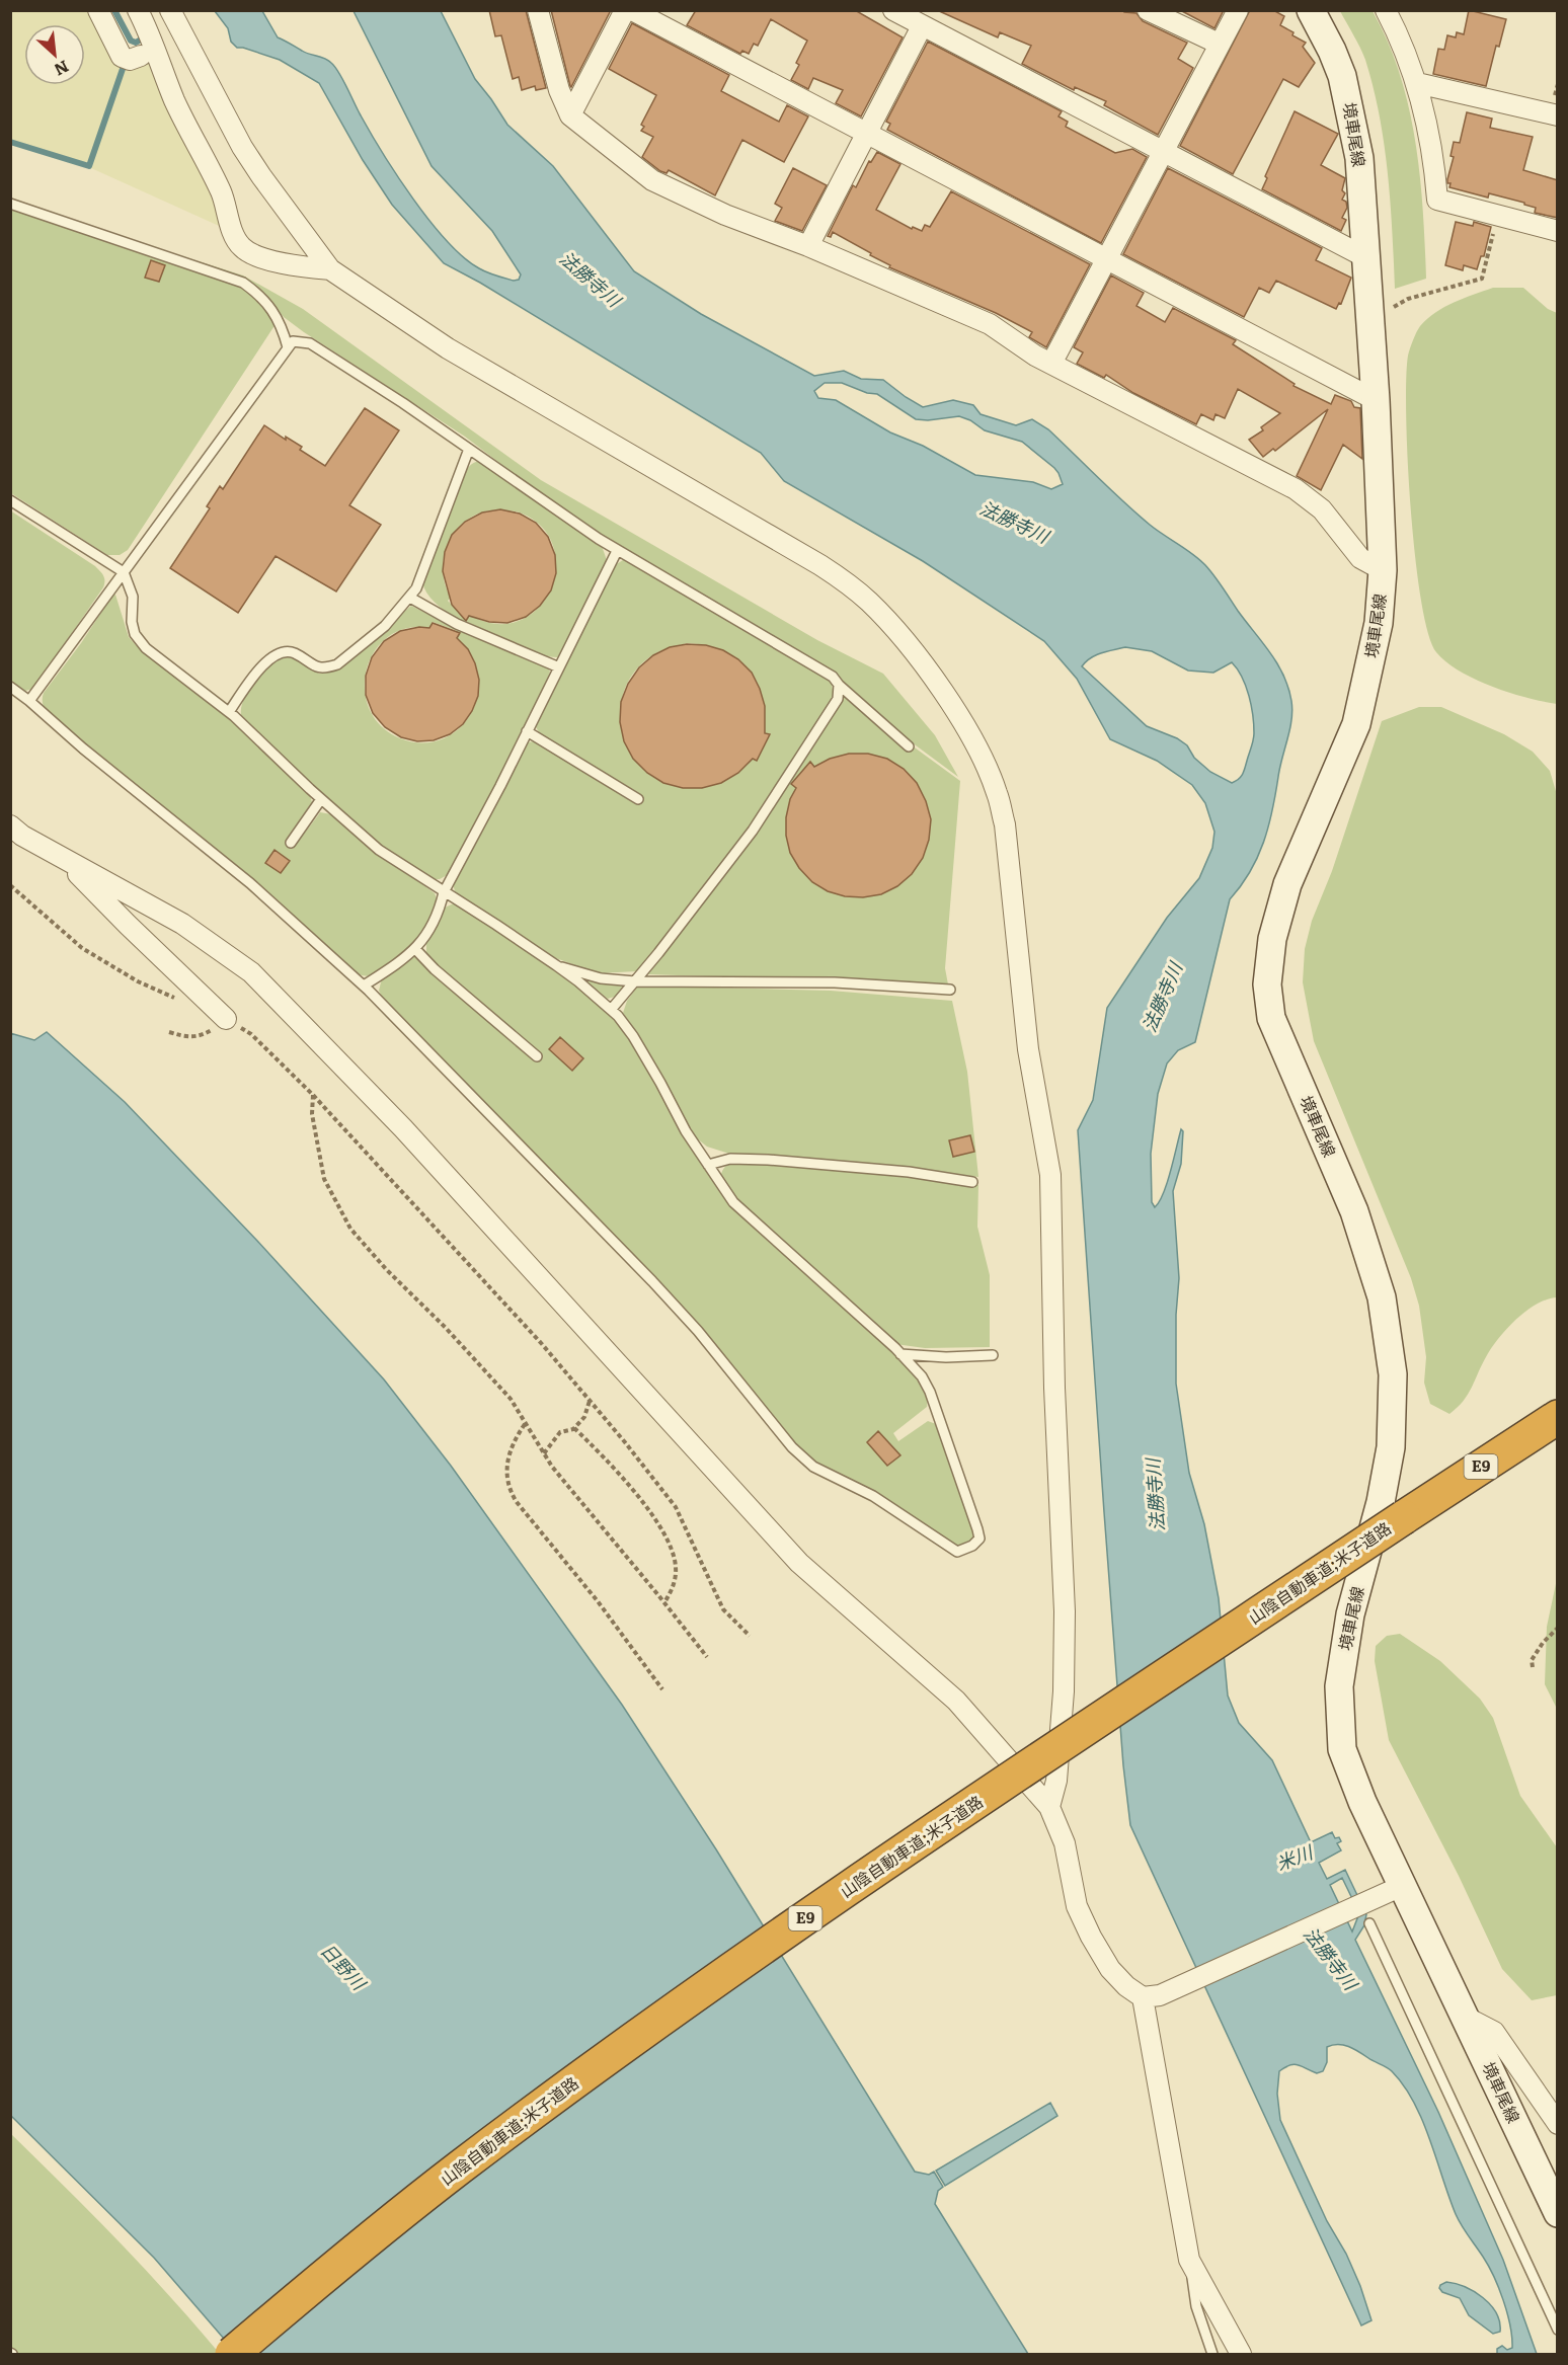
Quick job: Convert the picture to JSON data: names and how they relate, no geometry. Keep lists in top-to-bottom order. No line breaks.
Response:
{"streets":{"highway":["E9","山陰自動車道;米子道路"],"main road":["境車尾線"]},"water":["法勝寺川","米川","日野川"],"north":"bottom right"}
